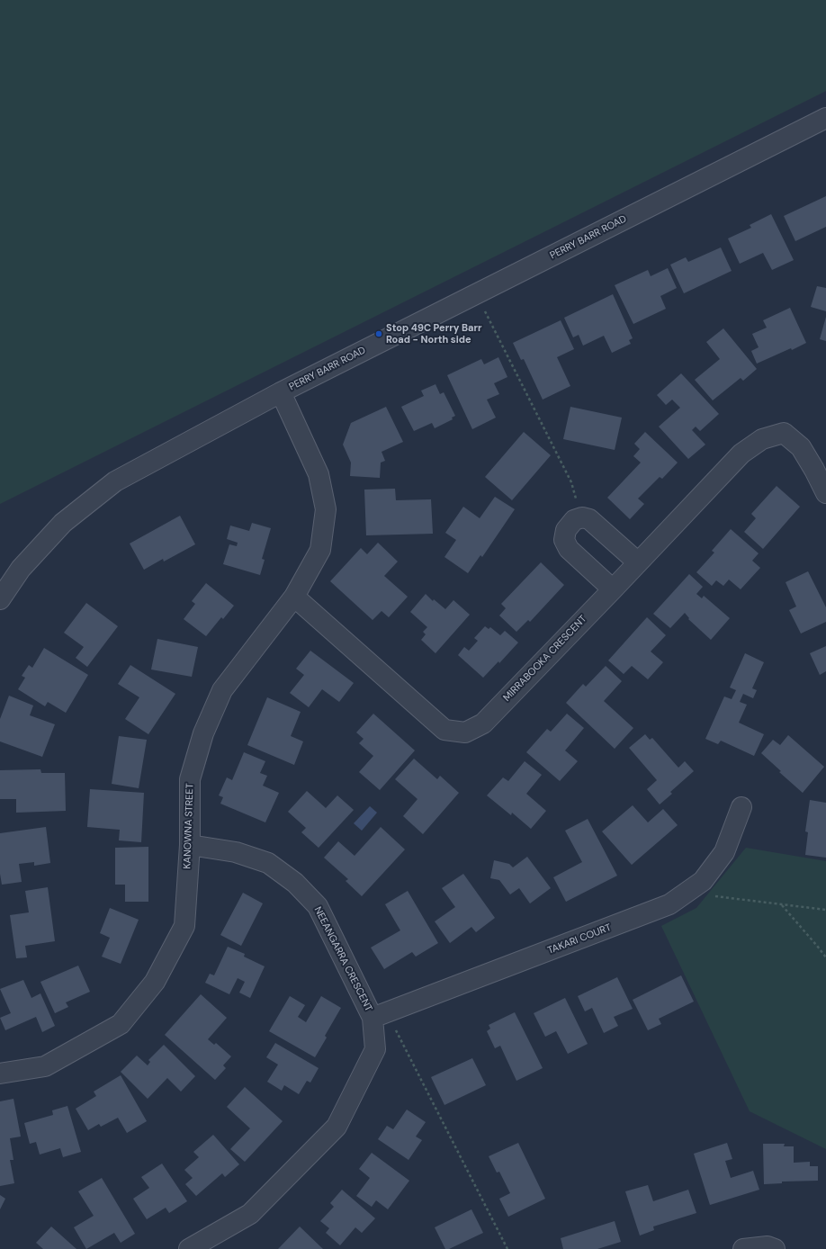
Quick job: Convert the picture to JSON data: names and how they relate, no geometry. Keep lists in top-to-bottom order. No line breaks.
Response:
{"streets":{"street":["PERRY BARR ROAD","MIRRABOOKA CRESCENT","KANOWNA STREET","TAKARI COURT","NEEANGARRA CRESCENT"]},"crossings":[["PERRY BARR ROAD","KANOWNA STREET"],["MIRRABOOKA CRESCENT","KANOWNA STREET"],["KANOWNA STREET","NEEANGARRA CRESCENT"],["TAKARI COURT","NEEANGARRA CRESCENT"]],"places":["Stop 49C Perry Barr Road - North side"]}
